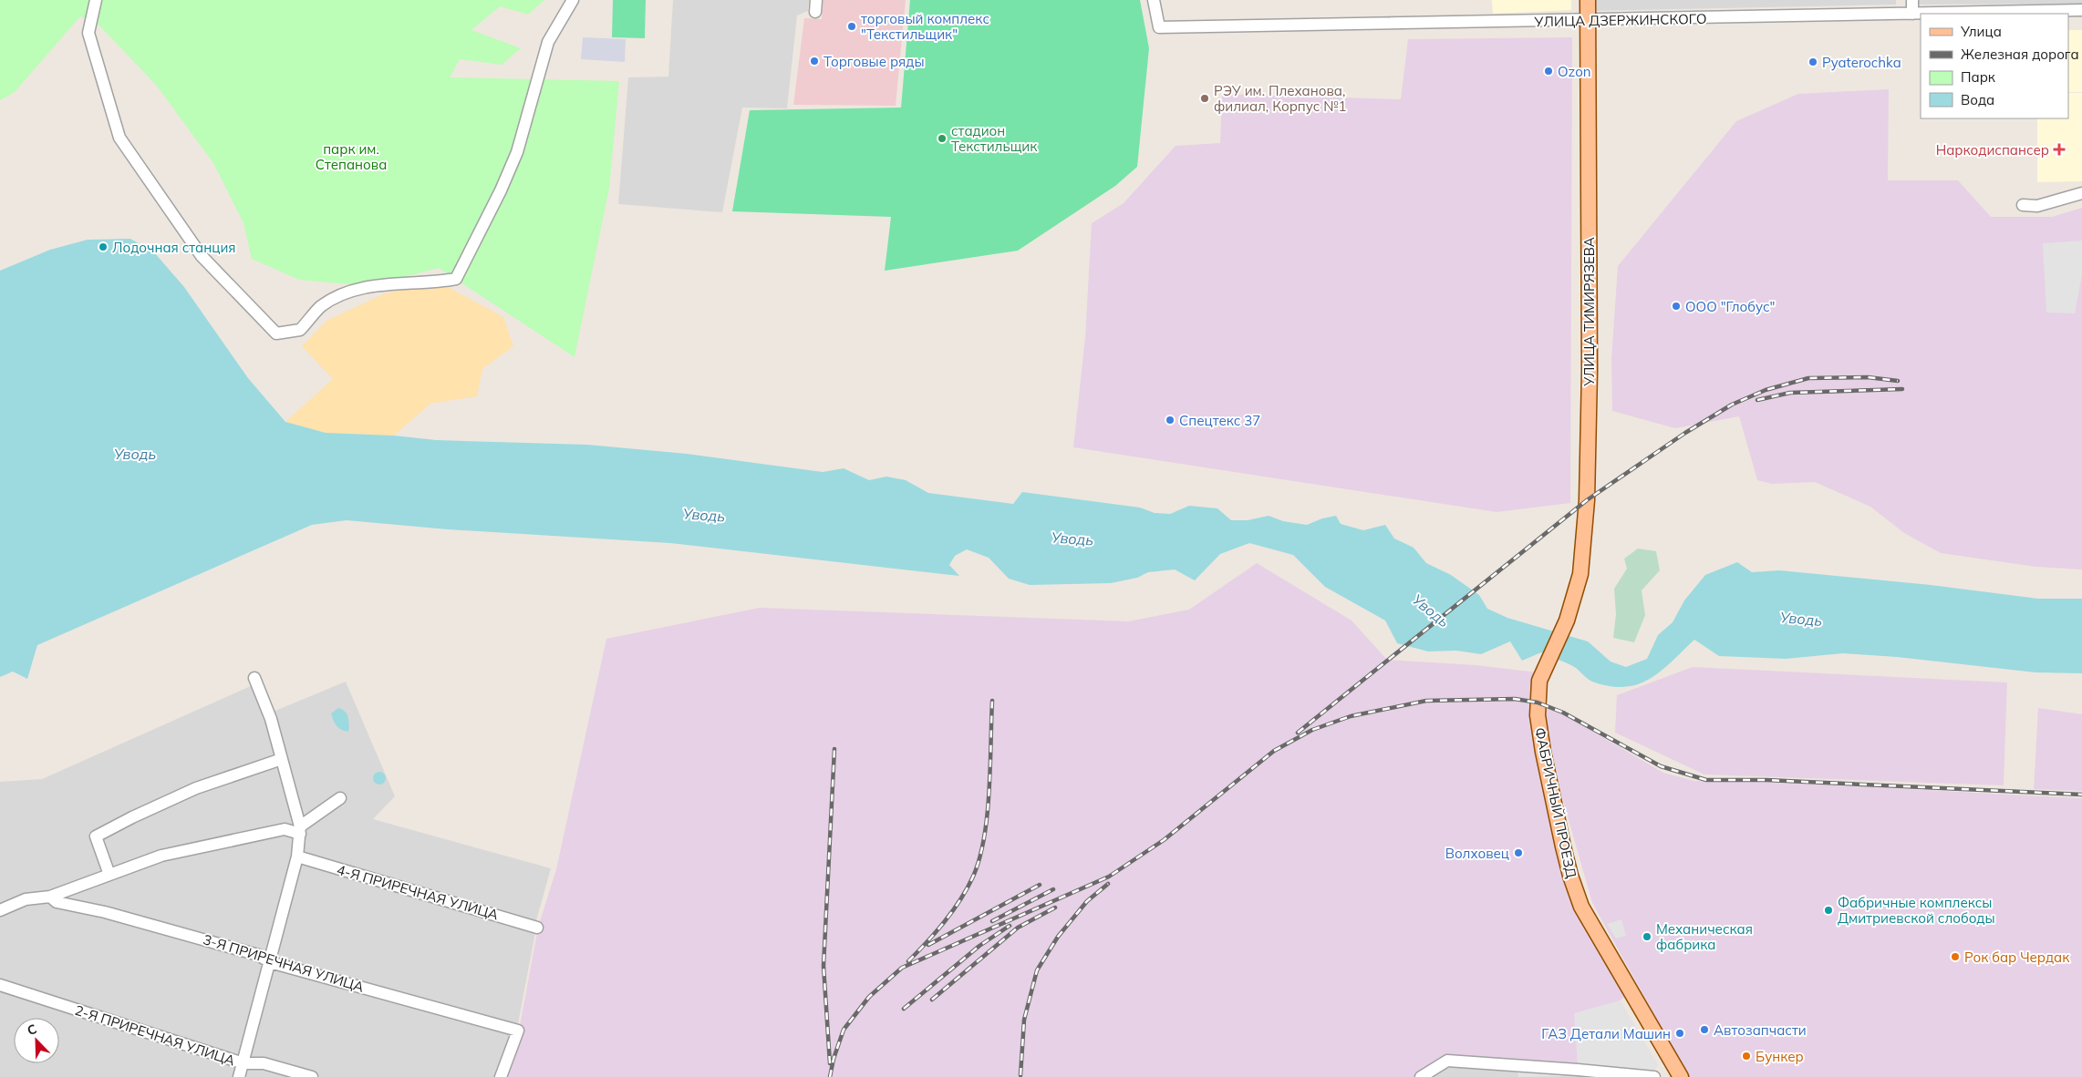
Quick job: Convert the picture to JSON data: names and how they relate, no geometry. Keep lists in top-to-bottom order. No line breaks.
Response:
{"streets":{"main road":["УЛИЦА ТИМИРЯЗЕВА","ФАБРИЧНЫЙ ПРОЕЗД"],"street":["УЛИЦА ДЗЕРЖИНСКОГО","4-Я ПРИРЕЧНАЯ УЛИЦА","3-Я ПРИРЕЧНАЯ УЛИЦА","2-Я ПРИРЕЧНАЯ УЛИЦА"]},"crossings":[["УЛИЦА ДЗЕРЖИНСКОГО","УЛИЦА ТИМИРЯЗЕВА"],["УЛИЦА ТИМИРЯЗЕВА","ФАБРИЧНЫЙ ПРОЕЗД"]],"water":["Уводь"],"parks":["парк им. Степанова"],"places":{"other":["торговый комплекс \"Текстильщик\"","Торговые ряды","Pyaterochka","Ozon","РЭУ им. Плеханова, филиал, Корпус №1","стадион Текстильщик","Лодочная станция","ООО \"Глобус\"","Спецтекс 37","Волховец","Фабричные комплексы Дмитриевской слободы","Механическая фабрика","Рок бар Чердак","Автозапчасти","ГАЗ Детали Машин","Бункер"],"health":["Наркодиспансер"]},"legend":["Улица","Железная дорога","Парк","Вода"],"north":"top left"}
